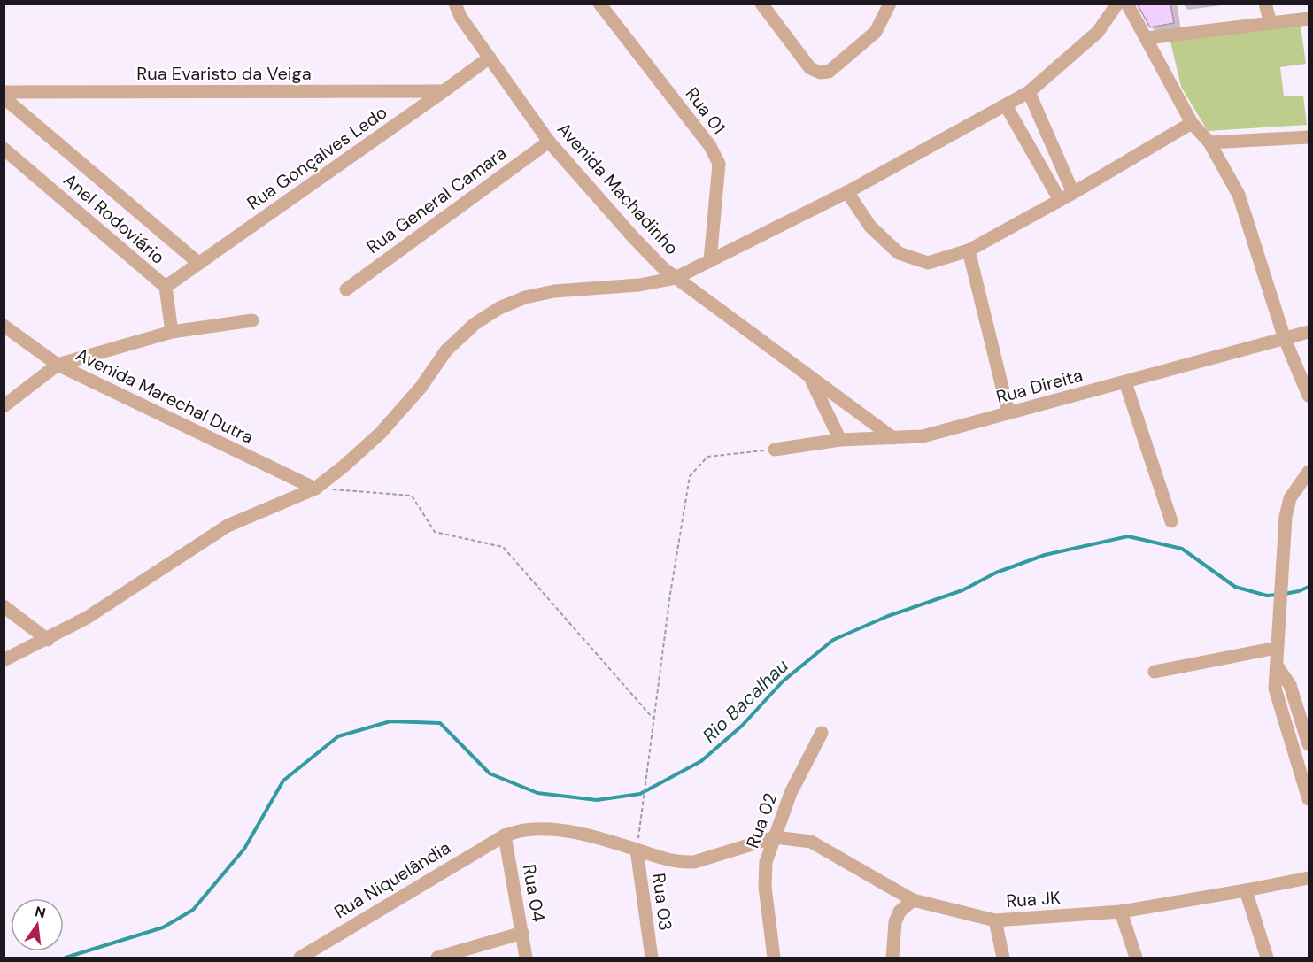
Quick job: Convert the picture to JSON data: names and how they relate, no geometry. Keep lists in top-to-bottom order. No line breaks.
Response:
{"streets":{"street":["Rua Evaristo da Veiga","Rua 01","Rua Gonçalves Ledo","Avenida Machadinho","Rua General Camara","Anel Rodoviário","Rua Direita","Avenida Marechal Dutra","Rua 02","Rua Niquelândia","Rua 04","Rua JK","Rua 03"]},"crossings":[["Rua Evaristo da Veiga","Rua Gonçalves Ledo"],["Rua Gonçalves Ledo","Avenida Machadinho"],["Rua Gonçalves Ledo","Anel Rodoviário"],["Avenida Machadinho","Rua General Camara"],["Avenida Machadinho","Rua Direita"],["Rua 02","Rua Niquelândia"],["Rua 02","Rua JK"],["Rua Niquelândia","Rua 04"],["Rua Niquelândia","Rua JK"],["Rua Niquelândia","Rua 03"]],"water":["Rio Bacalhau"],"north":"top"}
